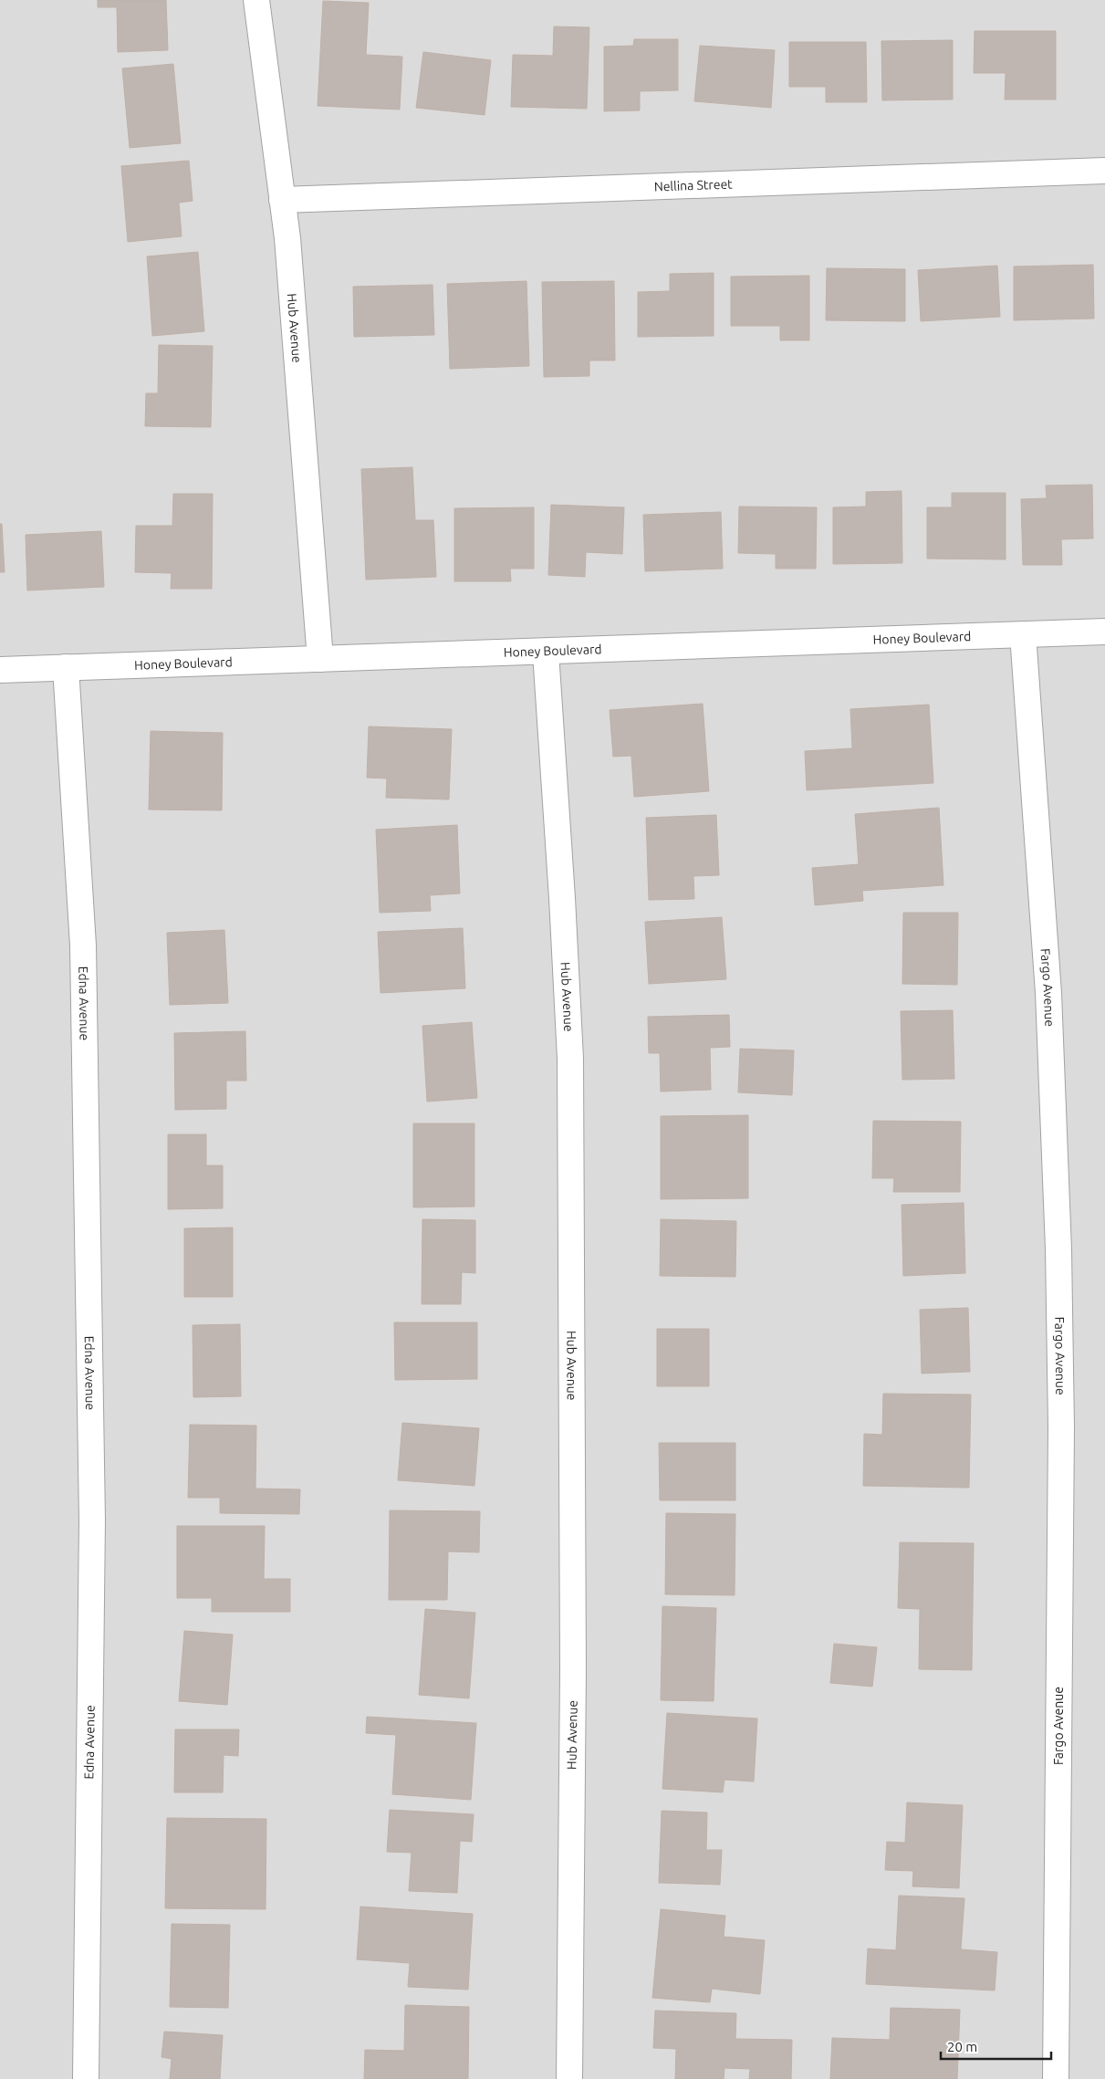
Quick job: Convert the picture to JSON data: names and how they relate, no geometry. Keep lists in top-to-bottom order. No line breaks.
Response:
{"streets":{"street":["Nellina Street","Hub Avenue","Honey Boulevard","Fargo Avenue","Edna Avenue"]},"crossings":[["Nellina Street","Hub Avenue"],["Hub Avenue","Honey Boulevard"],["Honey Boulevard","Fargo Avenue"],["Honey Boulevard","Edna Avenue"]],"scale_bar":"20 m"}
